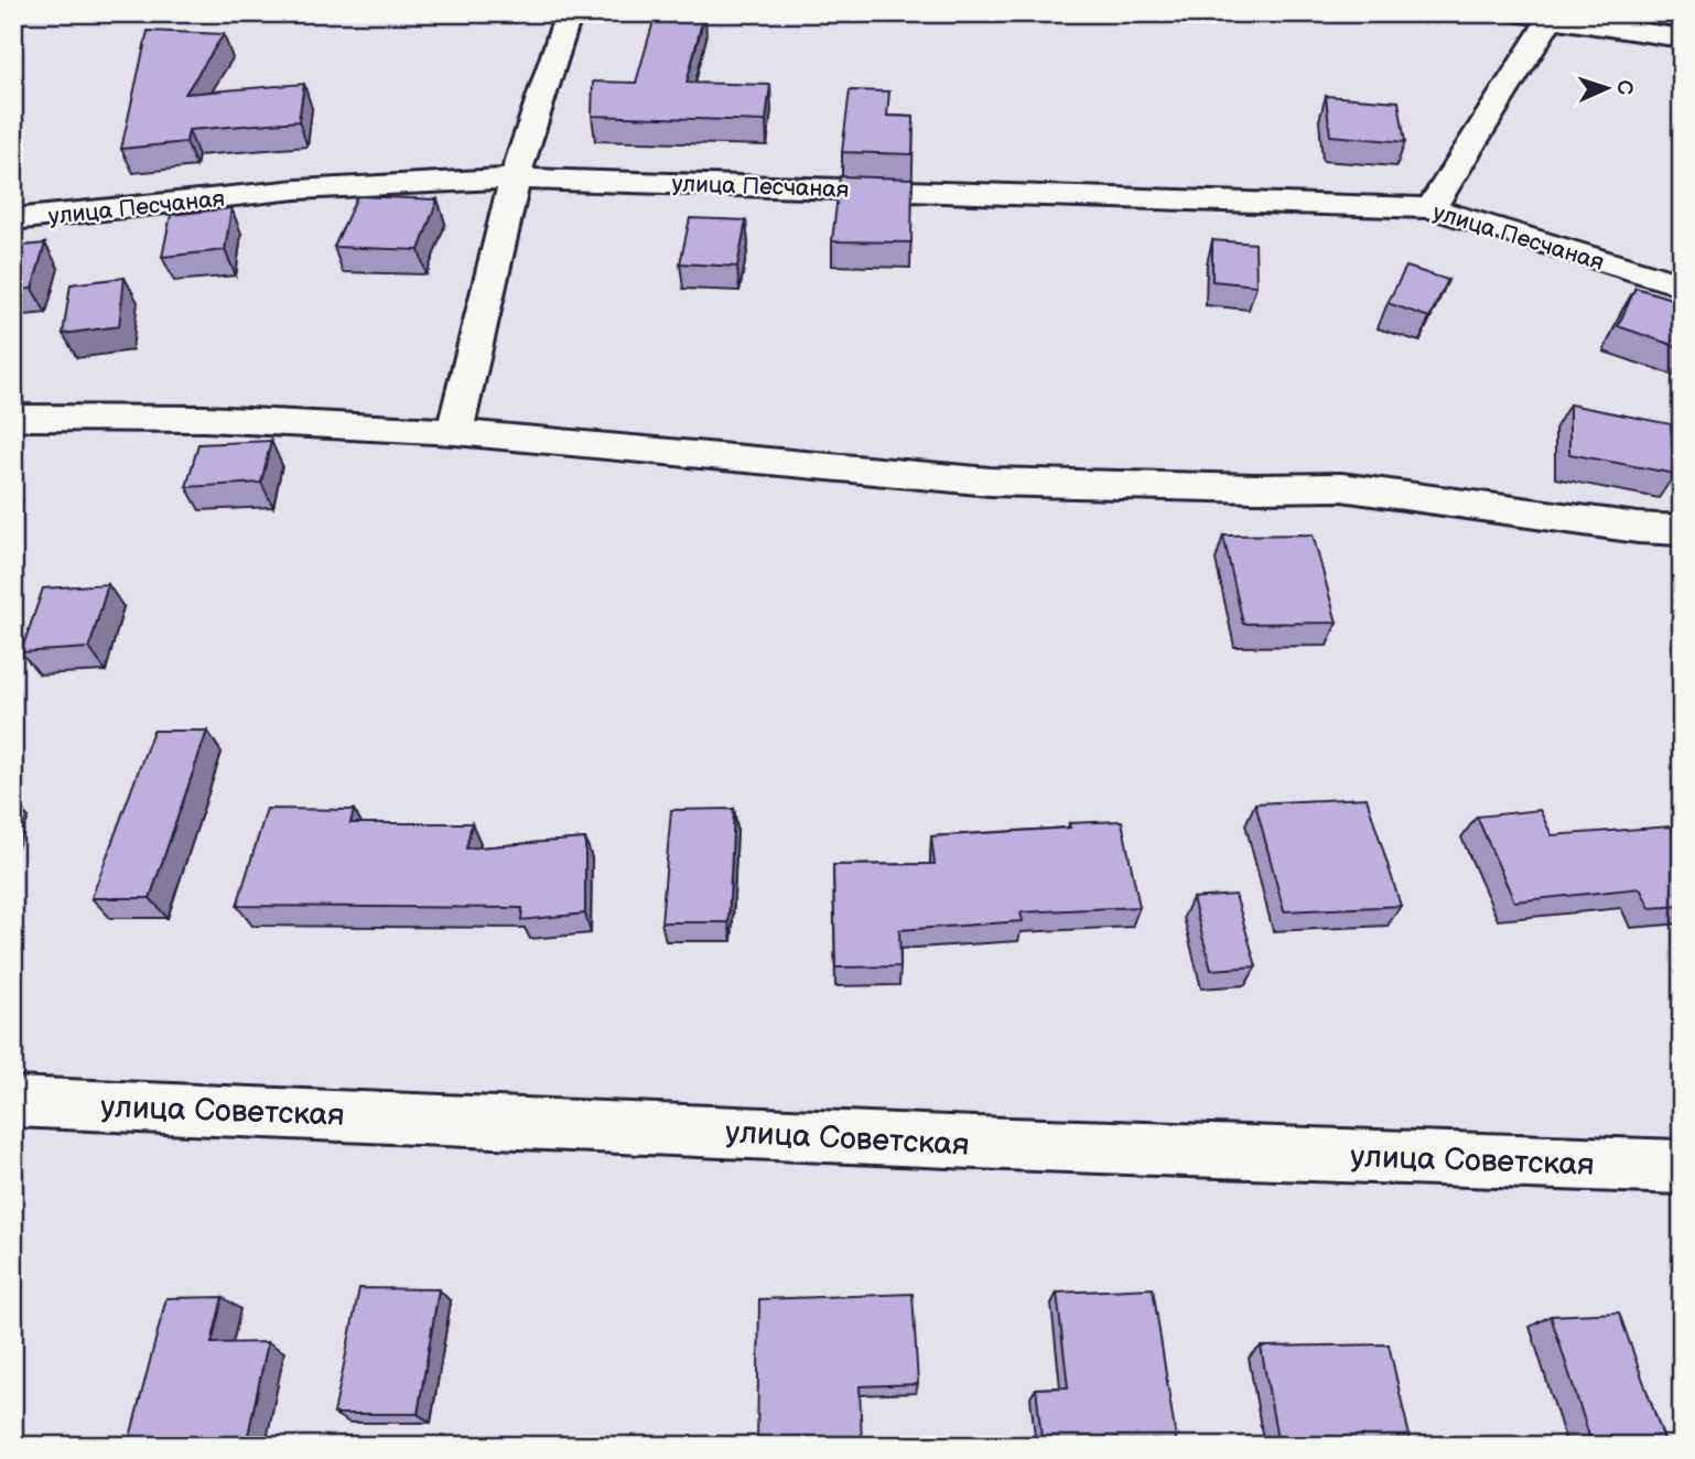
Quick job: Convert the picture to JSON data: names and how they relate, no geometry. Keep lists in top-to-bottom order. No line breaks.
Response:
{"streets":{"street":["улица Песчаная","улица Советская"]},"north":"right"}
